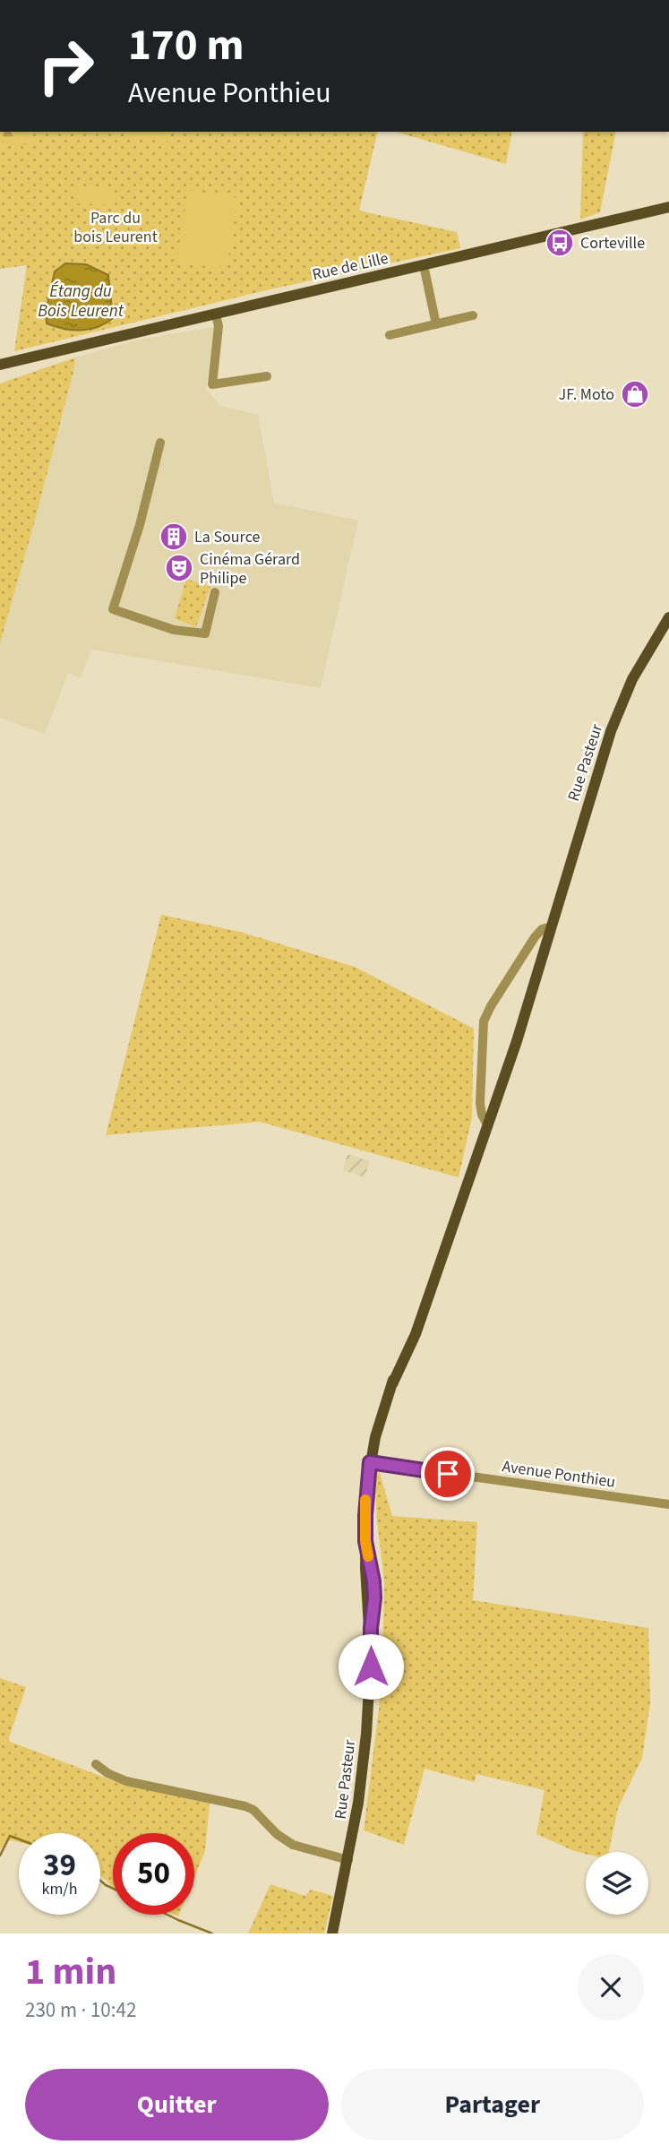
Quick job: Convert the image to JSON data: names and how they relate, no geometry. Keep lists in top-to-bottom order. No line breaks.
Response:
{"streets":{"main road":["Rue de Lille","Rue Pasteur"],"street":["Avenue Ponthieu"]},"crossings":[["Rue Pasteur","Avenue Ponthieu"]],"water":["Étang du Bois Leurent"],"parks":["Parc du bois Leurent"],"places":{"bus stop":["Corteville"],"shop":["JF. Moto"],"building":["La Source"],"theatre":["Cinéma Gérard Philipe"]},"page":{"turn":["170 m","Avenue Ponthieu"],"speed":"39 km/h","limit":"50","heading":["1 min","230 m · 10:42"],"buttons":["Quitter","Partager"]}}
